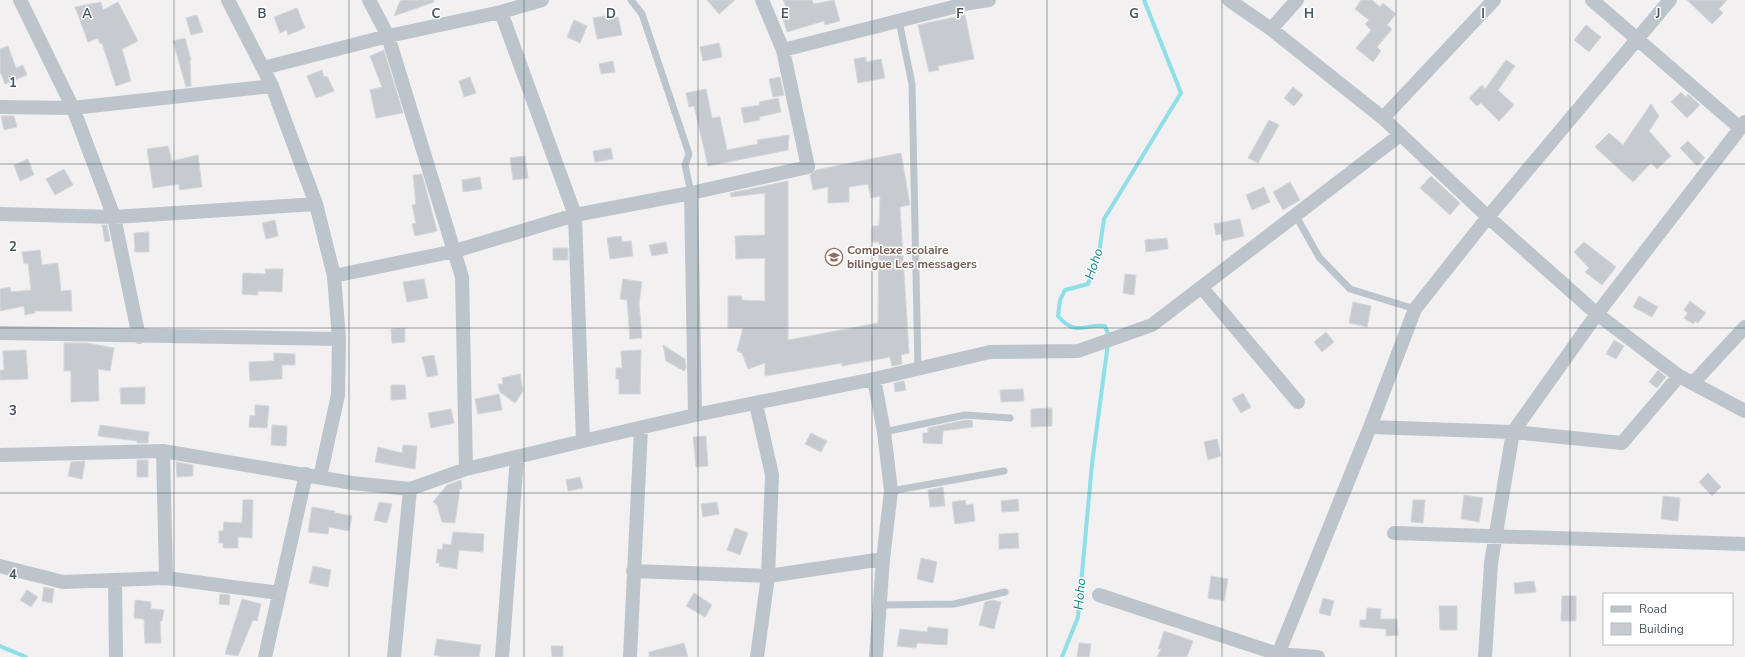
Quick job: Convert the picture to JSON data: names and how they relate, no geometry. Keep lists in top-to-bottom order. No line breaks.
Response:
{"water":["Hoho"],"places":{"school or university":["Complexe scolaire bilingue Les messagers"]},"legend":["Road","Building"],"grid":{"columns":["A","B","C","D","E","F","G","H","I","J"],"rows":["1","2","3","4"]}}
